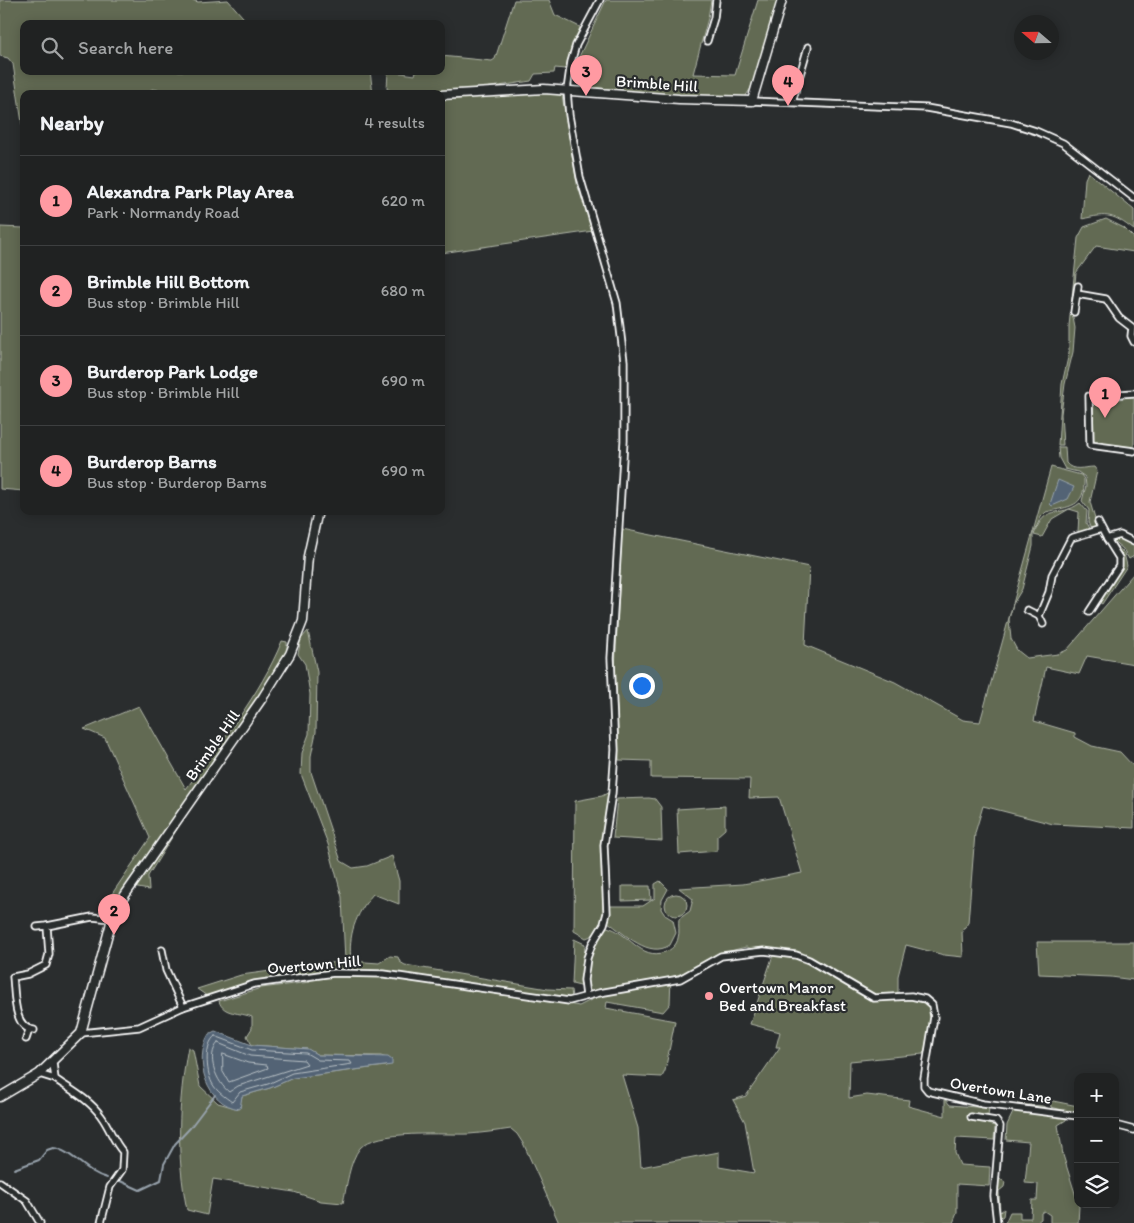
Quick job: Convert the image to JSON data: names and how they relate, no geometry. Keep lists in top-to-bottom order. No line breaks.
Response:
{"streets":{"main road":["Brimble Hill"],"street":["Overtown Hill","Overtown Lane"]},"crossings":[["Brimble Hill","Overtown Hill"],["Overtown Hill","Overtown Lane"]],"places":["Overtown Manor Bed and Breakfast"],"north":"left","page":{"search":"Search here","pins":["3","4","1","2"],"heading":["Nearby","4 results"],"list":[{"mark":"1","name":"Alexandra Park Play Area","note":"Park · Normandy Road","value":"620 m"},{"mark":"2","name":"Brimble Hill Bottom","note":"Bus stop · Brimble Hill","value":"680 m"},{"mark":"3","name":"Burderop Park Lodge","note":"Bus stop · Brimble Hill","value":"690 m"},{"mark":"4","name":"Burderop Barns","note":"Bus stop · Burderop Barns","value":"690 m"}],"map_buttons":["+","−"]}}
